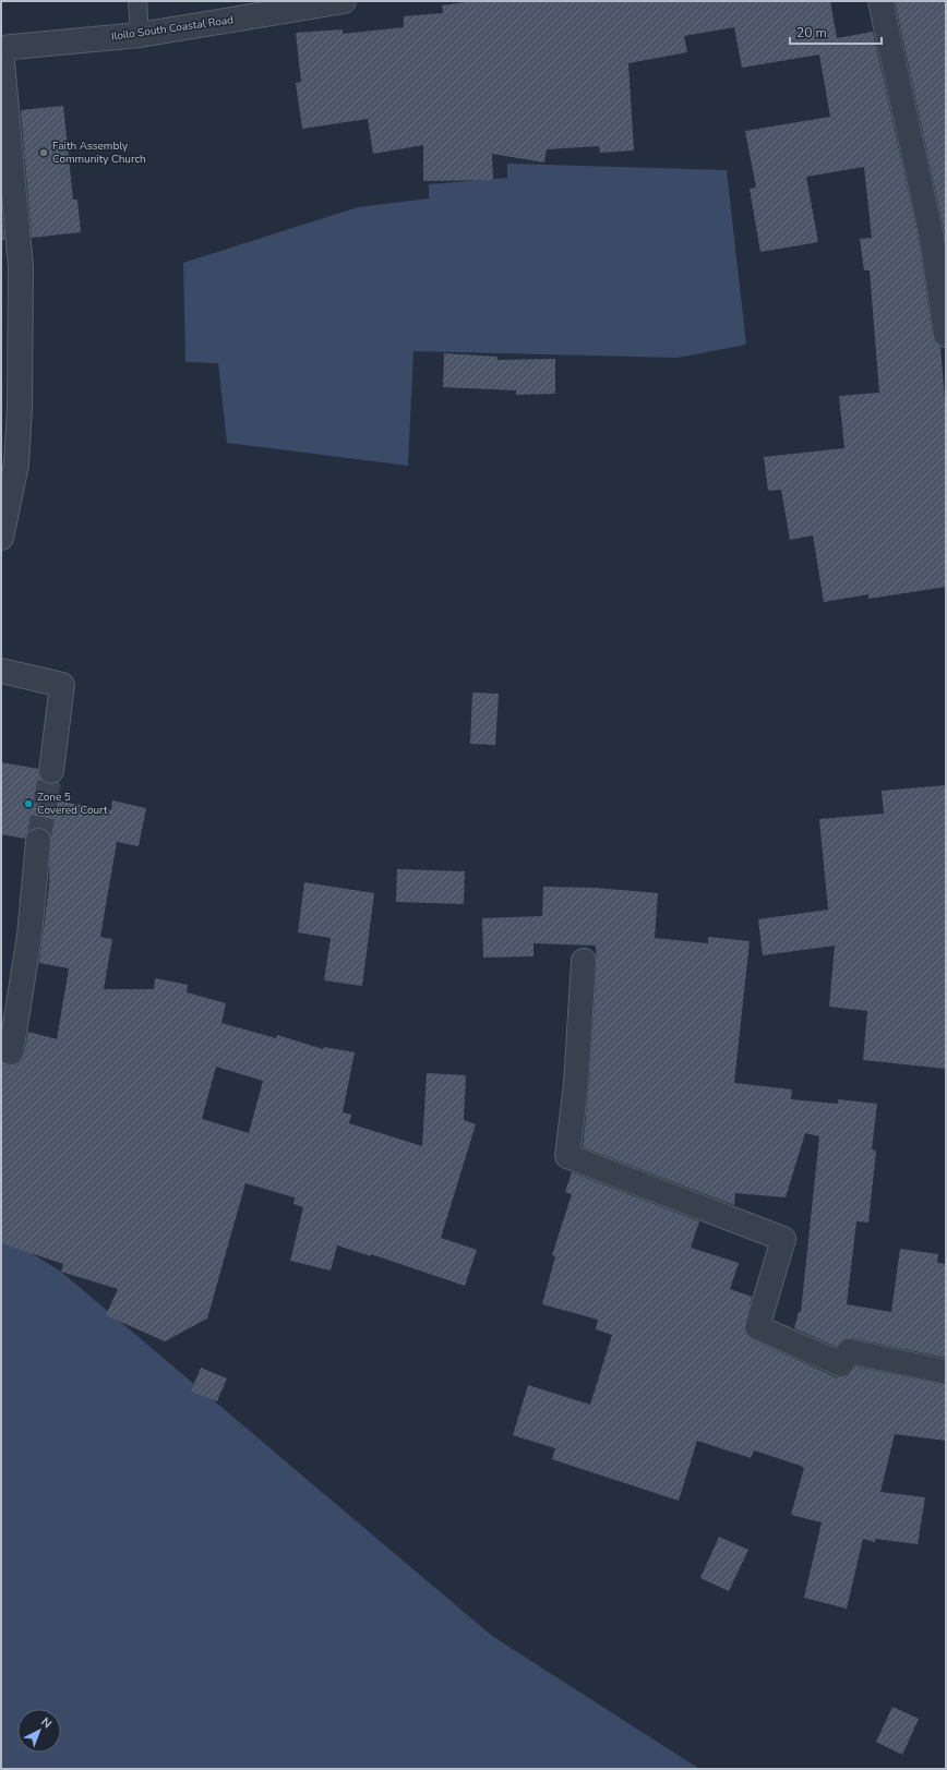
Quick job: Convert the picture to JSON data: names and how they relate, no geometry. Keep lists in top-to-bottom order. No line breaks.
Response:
{"streets":{"street":["Iloilo South Coastal Road"]},"places":["Faith Assembly Community Church","Zone 5 Covered Court"],"scale_bar":"20 m","north":"top right"}
